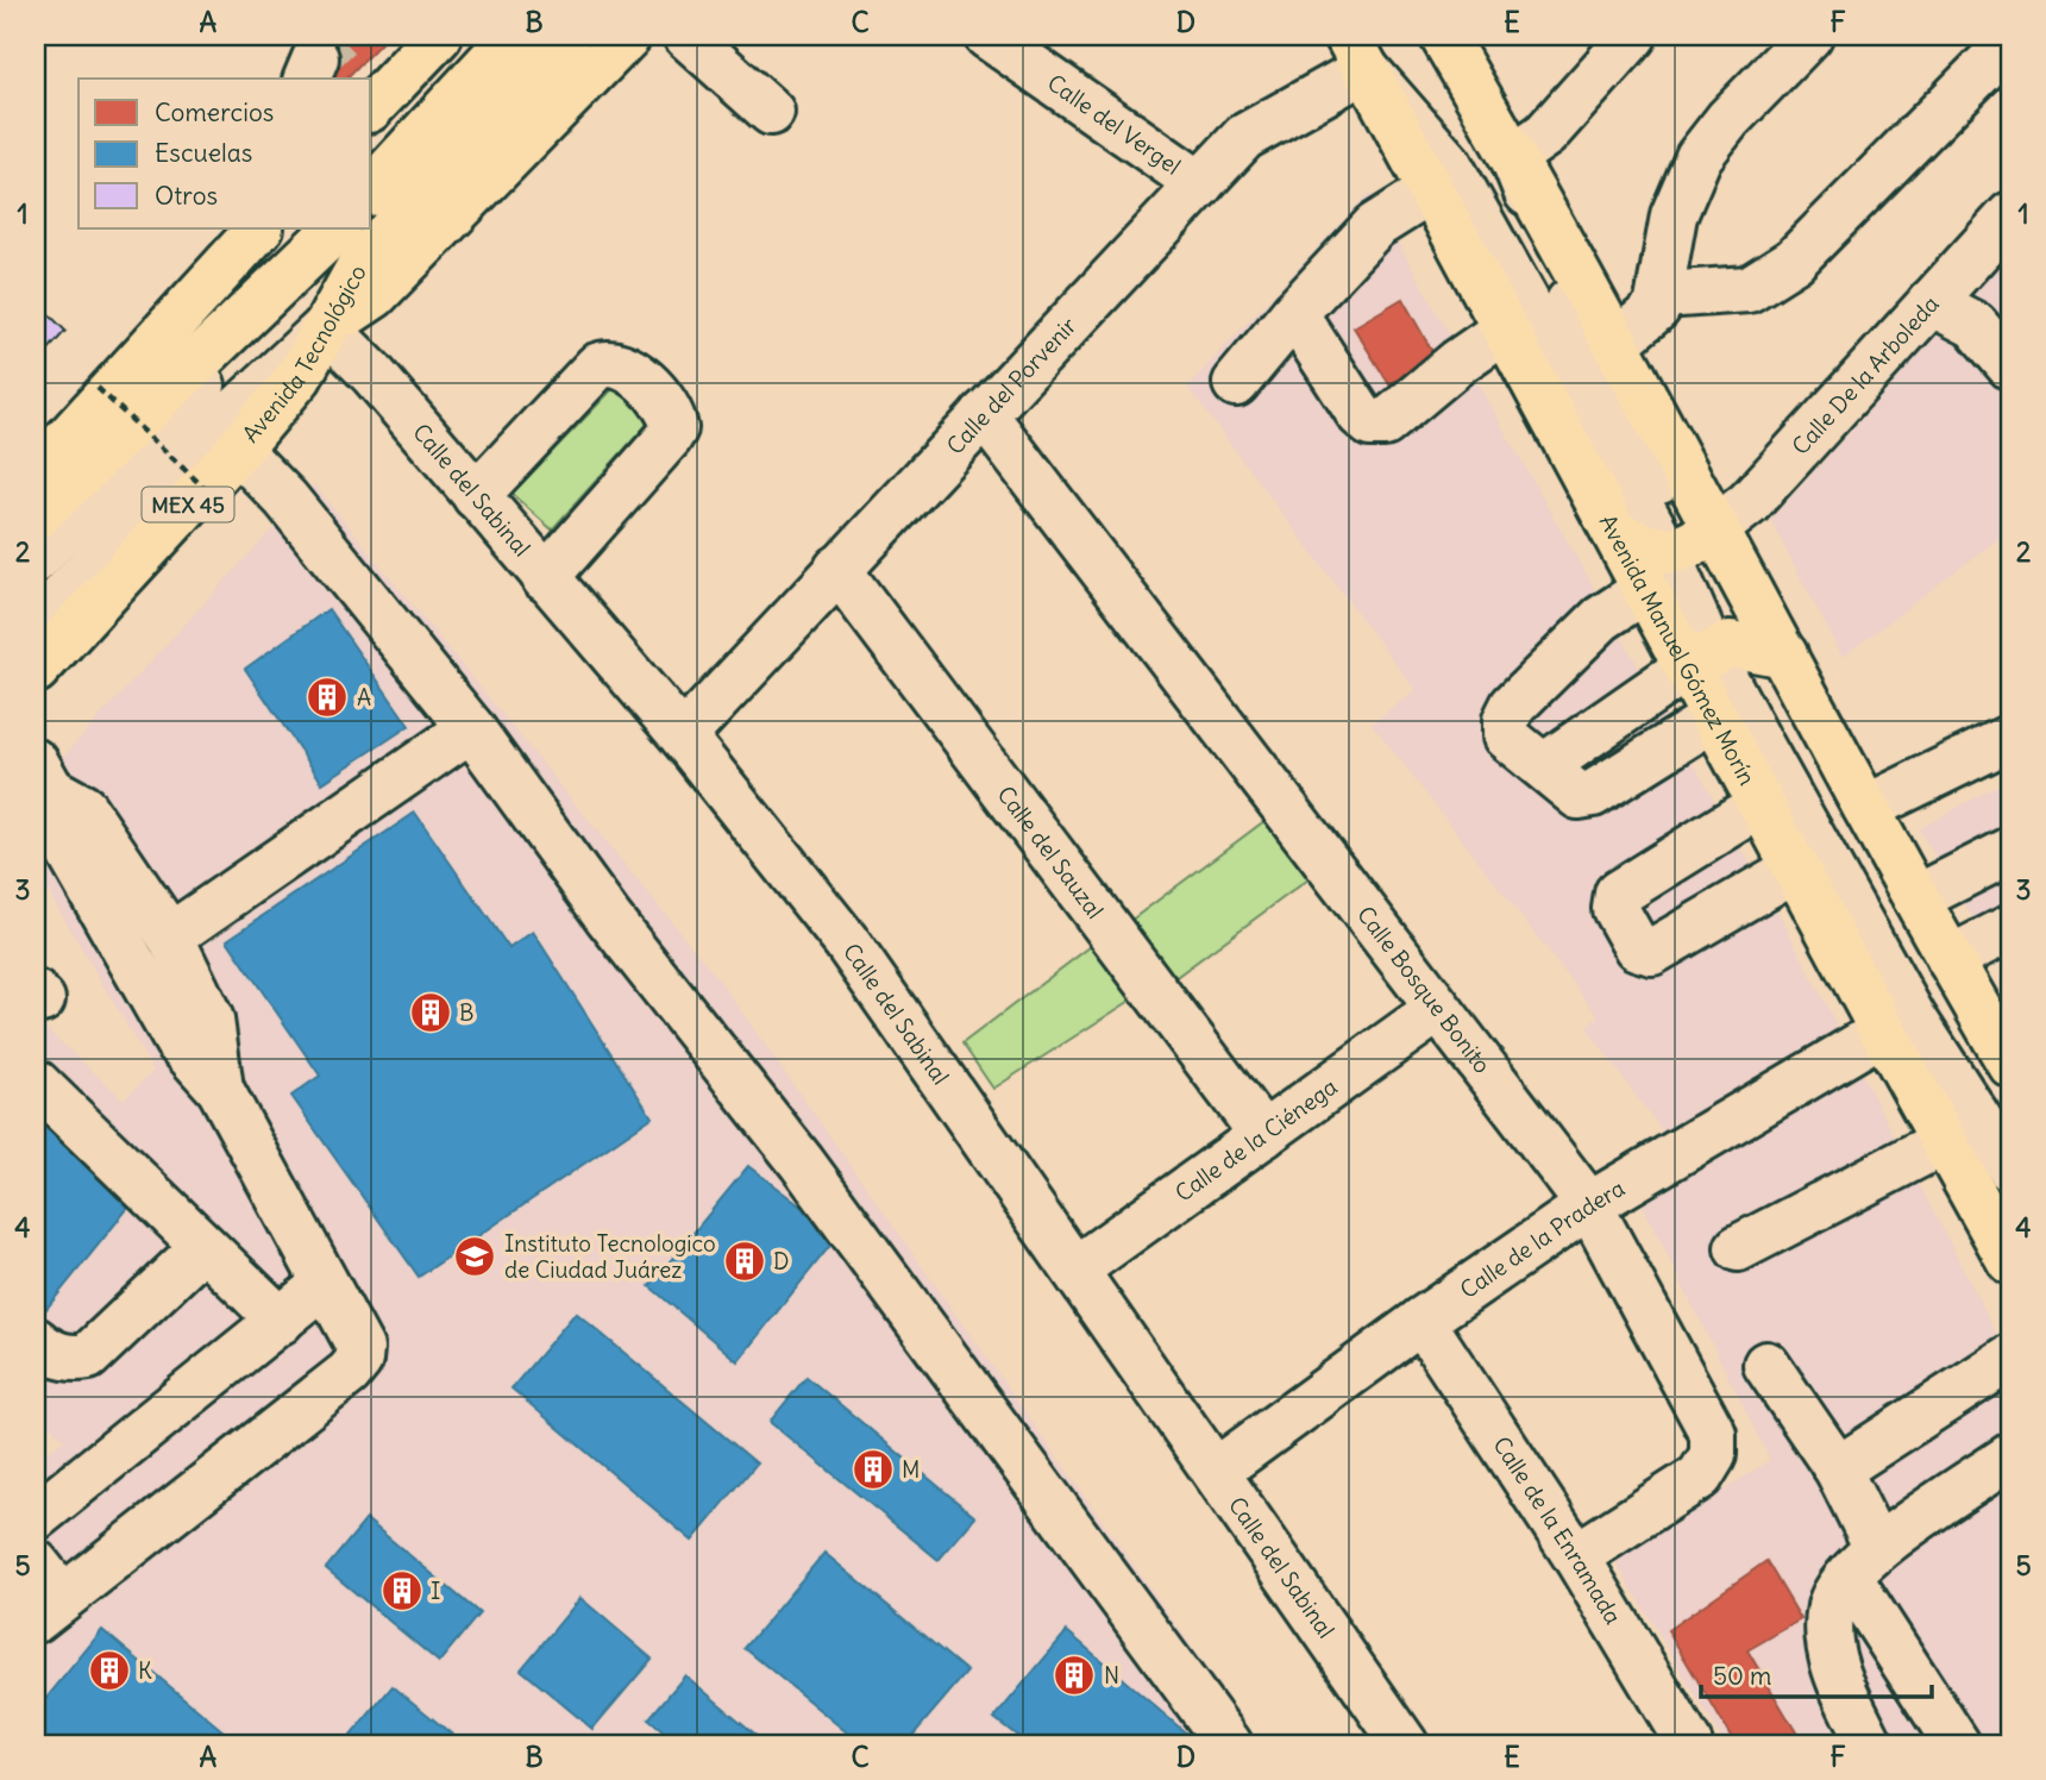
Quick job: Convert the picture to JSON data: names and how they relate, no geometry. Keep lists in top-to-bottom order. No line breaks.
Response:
{"streets":{"main road":["Avenida Tecnológico","MEX 45","Avenida Manuel Gómez Morín"],"street":["Calle del Vergel","Calle De la Arboleda","Calle del Porvenir","Calle del Sabinal","Calle del Sauzal","Calle Bosque Bonito","Calle de la Ciénega","Calle de la Pradera","Calle de la Enramada"]},"crossings":[["Calle del Vergel","Calle del Porvenir"],["Avenida Tecnológico","Calle del Sabinal"],["Calle De la Arboleda","Avenida Manuel Gómez Morín"],["Calle del Porvenir","Calle del Sabinal"],["Calle del Porvenir","Avenida Manuel Gómez Morín"],["Calle del Porvenir","Calle del Sauzal"],["Calle del Porvenir","Calle Bosque Bonito"],["Calle del Sabinal","Calle de la Ciénega"],["Calle del Sabinal","Calle de la Pradera"],["Avenida Manuel Gómez Morín","Calle de la Pradera"],["Calle del Sauzal","Calle de la Ciénega"],["Calle Bosque Bonito","Calle de la Ciénega"],["Calle Bosque Bonito","Calle de la Pradera"],["Calle Bosque Bonito","Calle de la Enramada"],["Calle de la Pradera","Calle de la Enramada"]],"places":{"building":["A","B","D","M","I","K","N"],"school or university":["Instituto Tecnologico de Ciudad Juárez"]},"legend":["Comercios","Escuelas","Otros"],"scale_bar":"50 m","grid":{"columns":["A","B","C","D","E","F"],"rows":["1","2","3","4","5"]}}
